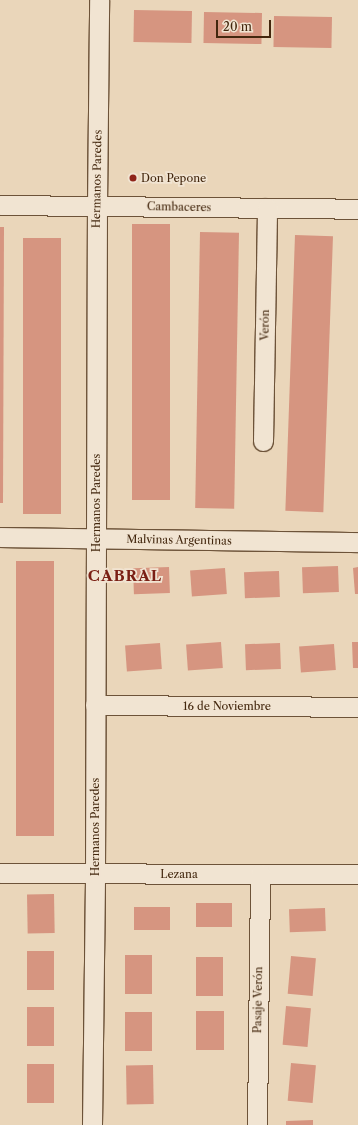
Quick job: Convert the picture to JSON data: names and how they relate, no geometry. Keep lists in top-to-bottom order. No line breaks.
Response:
{"streets":{"street":["Hermanos Paredes","Cambaceres","Verón","Malvinas Argentinas","16 de Noviembre","Lezana","Pasaje Verón"]},"crossings":[["Hermanos Paredes","Cambaceres"],["Hermanos Paredes","Malvinas Argentinas"],["Hermanos Paredes","16 de Noviembre"],["Hermanos Paredes","Lezana"],["Cambaceres","Verón"],["Lezana","Pasaje Verón"]],"districts":["CABRAL"],"places":["Don Pepone"],"scale_bar":"20 m"}
